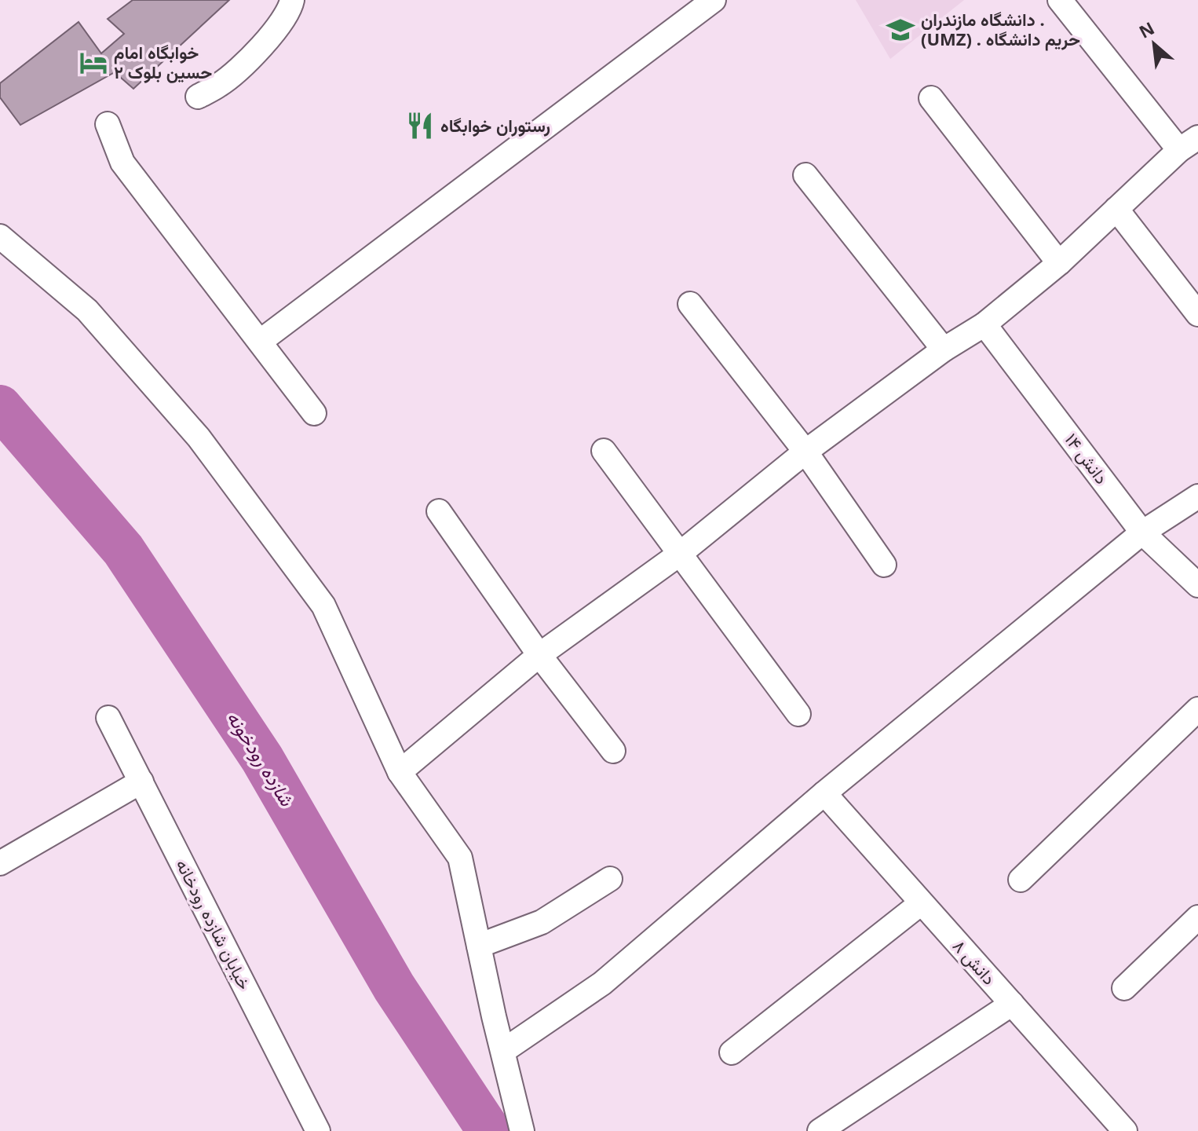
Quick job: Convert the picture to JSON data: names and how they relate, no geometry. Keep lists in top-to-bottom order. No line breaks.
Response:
{"streets":{"street":["دانش ۱۴","خیابان شازده رودخانه","دانش ۸"]},"water":["شازده رودخونه"],"places":{"school or university":["دانشگاه مازندران . (UMZ) . حریم دانشگاه"],"hotel":["خوابگاه امام حسین بلوک ۲"],"restaurant":["رستوران خوابگاه"]},"north":"top left"}
